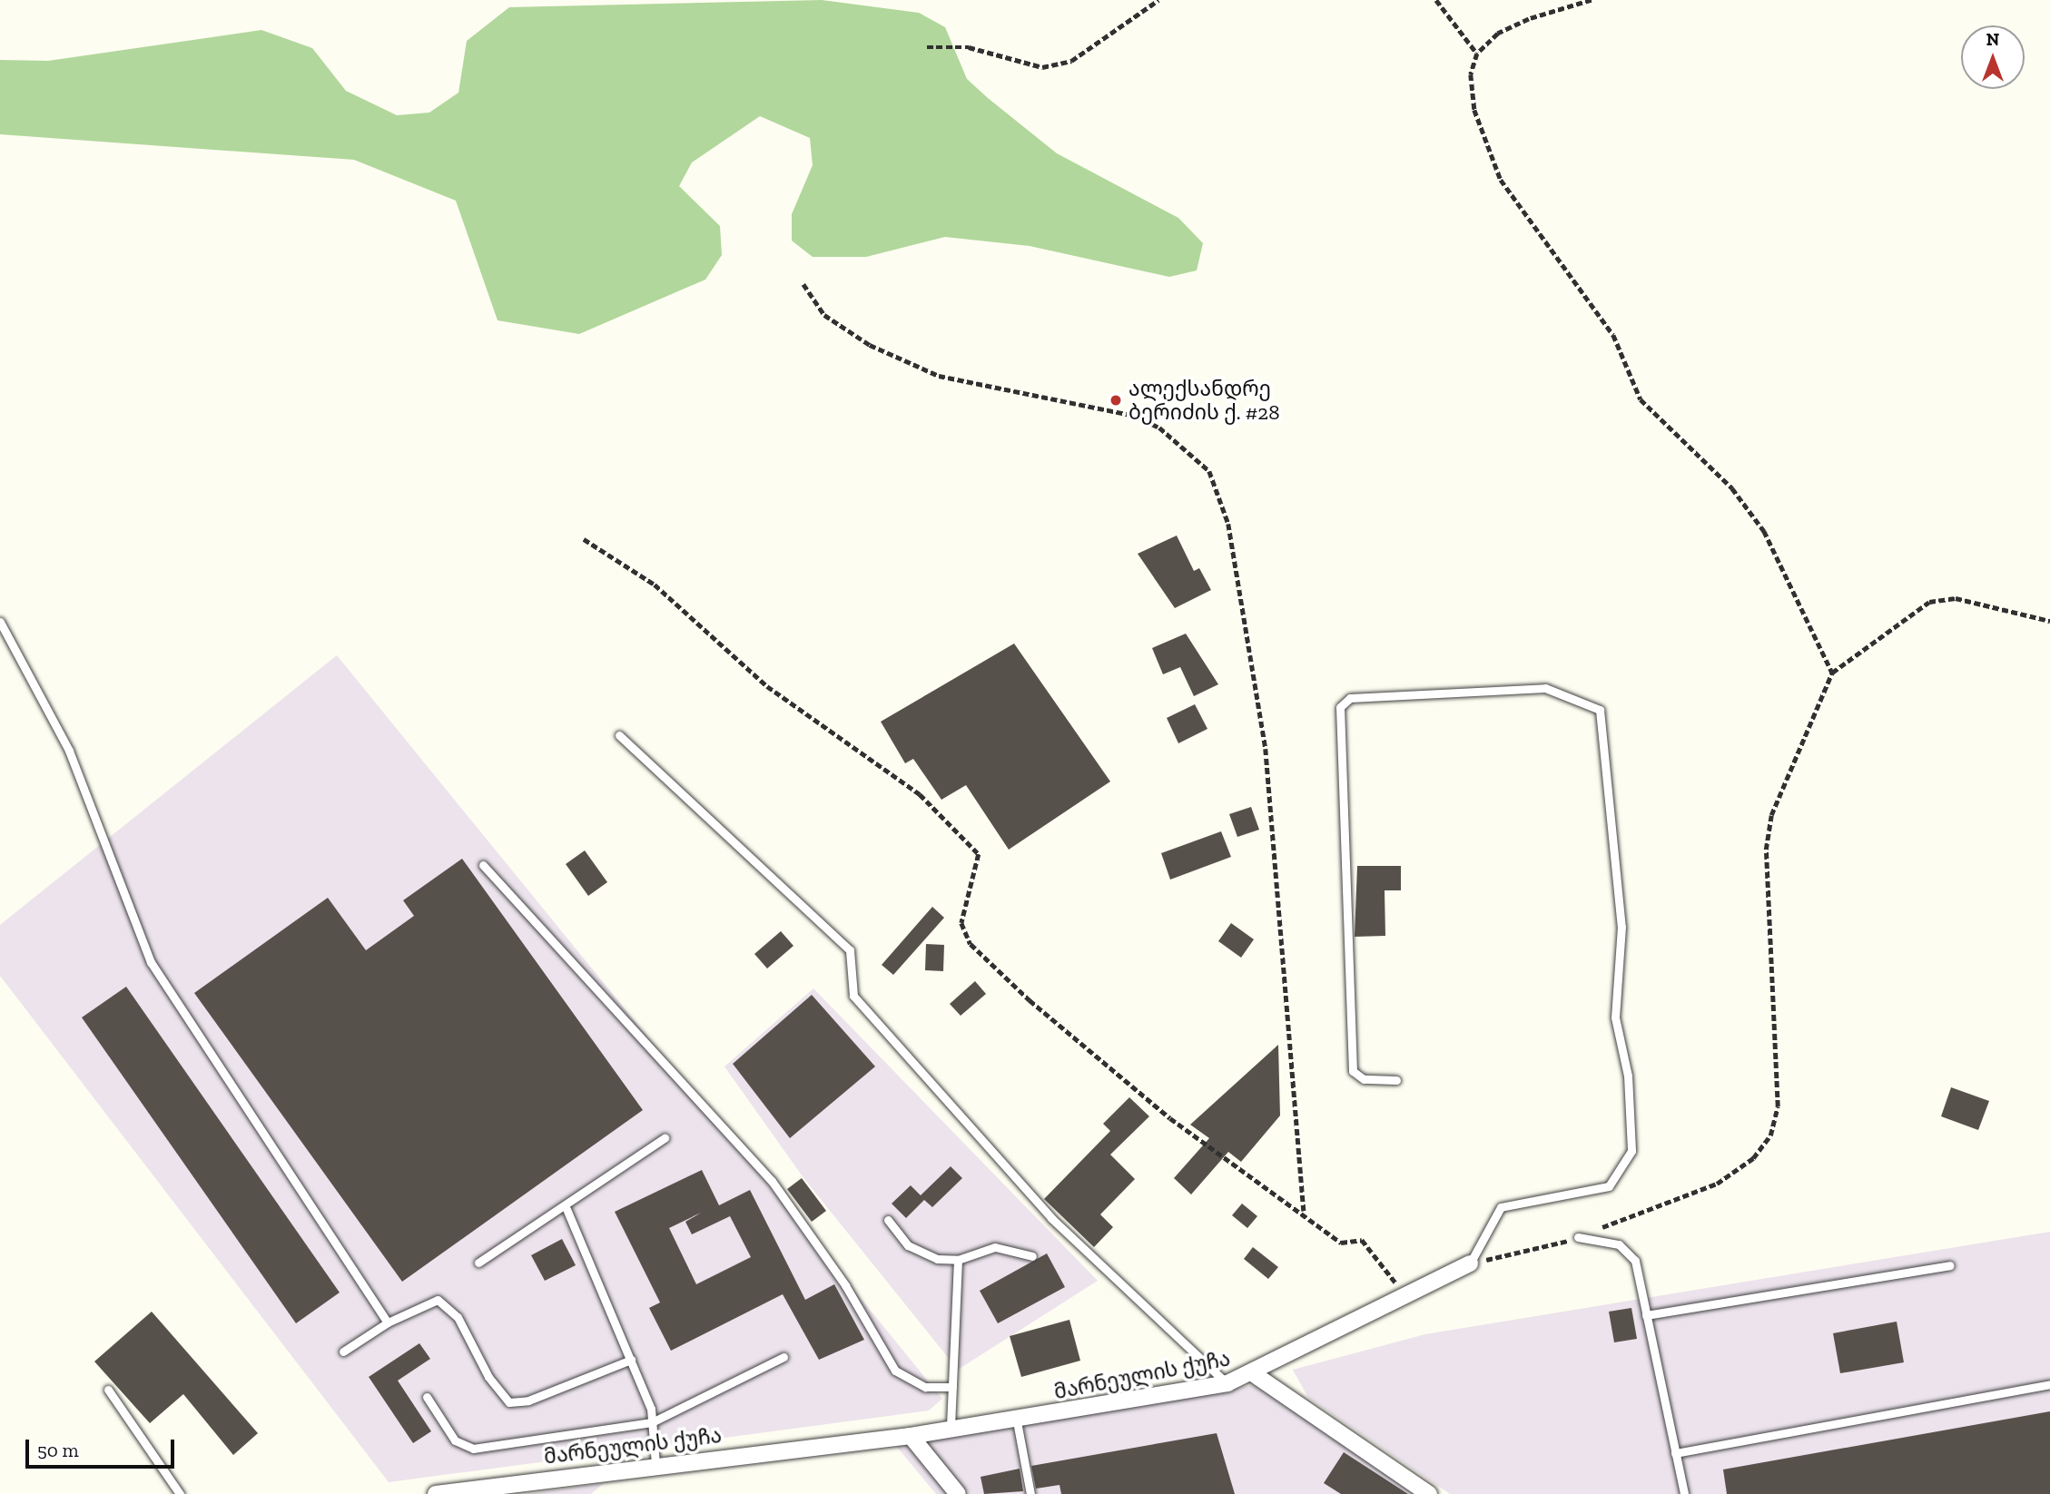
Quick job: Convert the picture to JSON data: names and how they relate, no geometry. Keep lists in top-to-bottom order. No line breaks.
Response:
{"streets":{"street":["მარნეულის ქუჩა"]},"places":["ალექსანდრე ბერიძის ქ. #28"],"scale_bar":"50 m","north":"top"}
